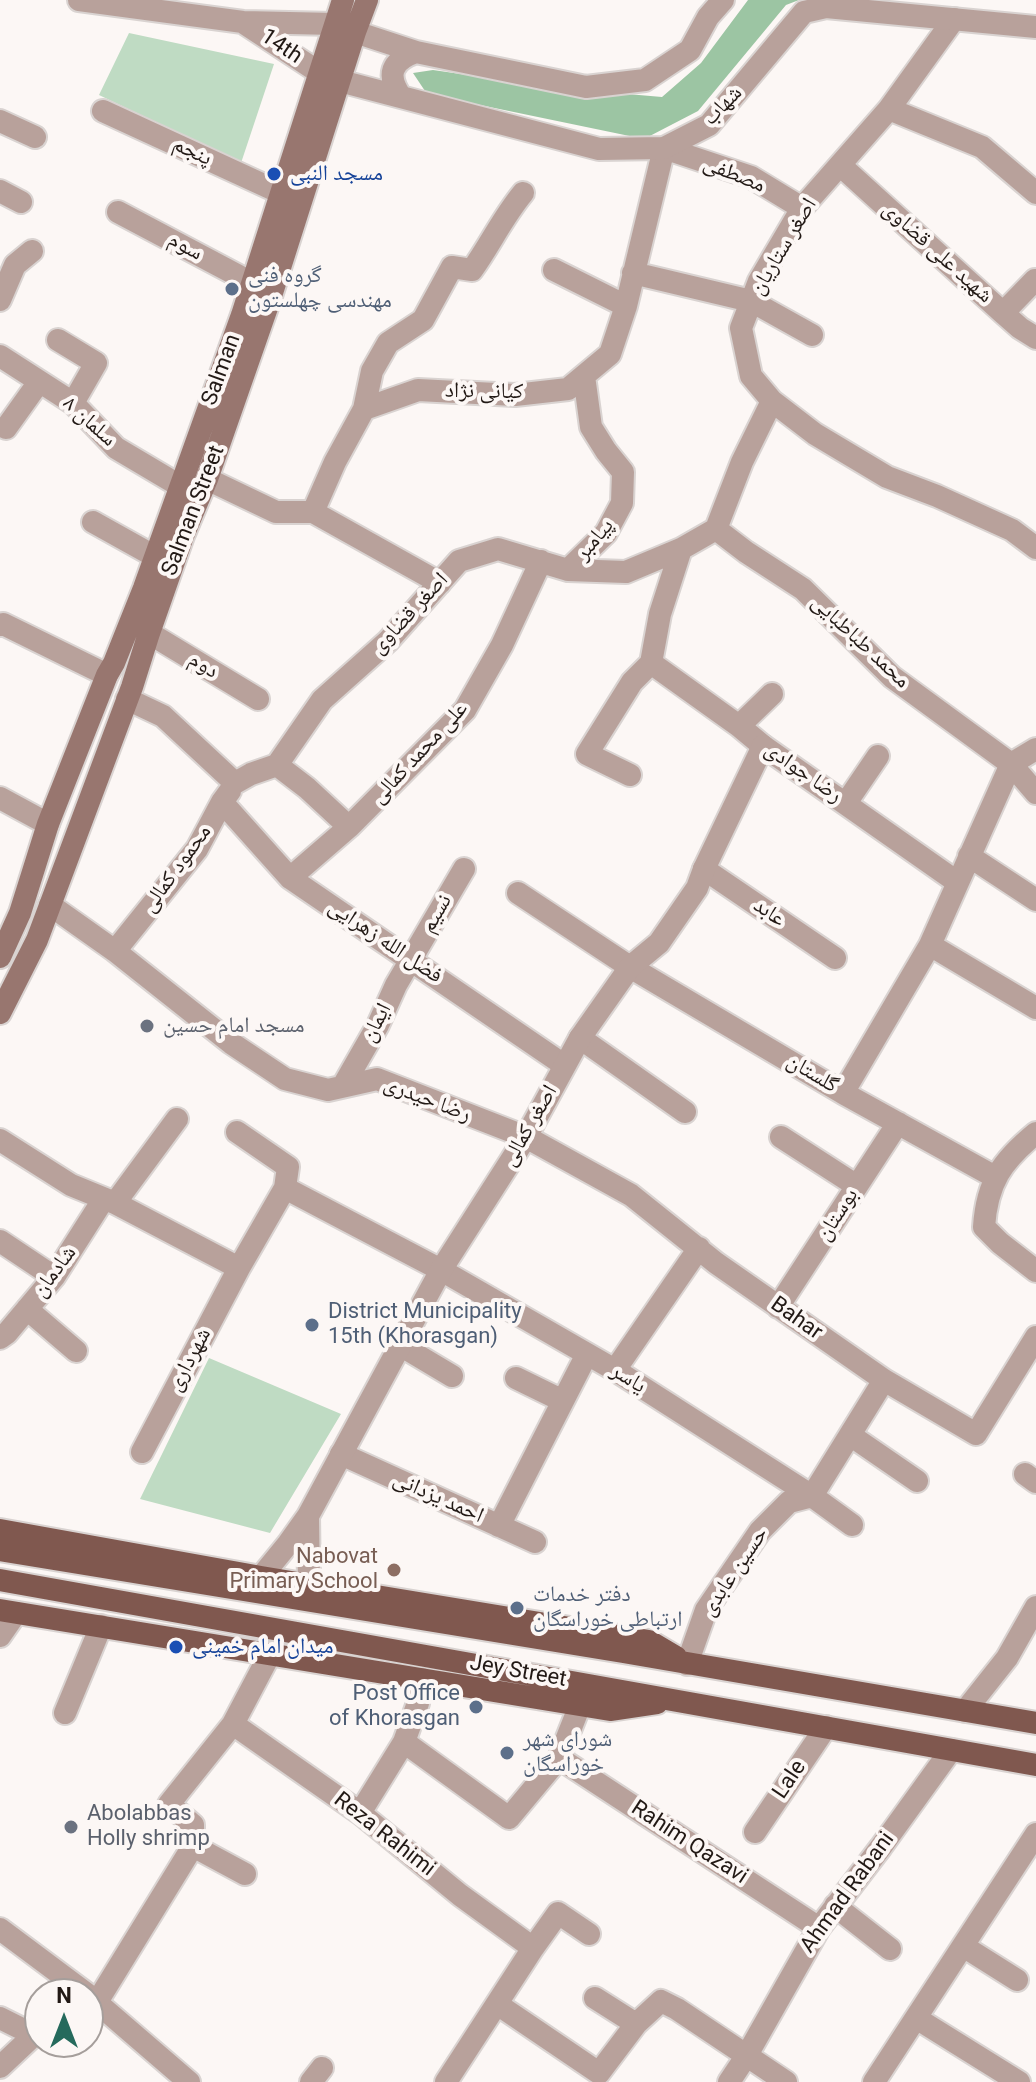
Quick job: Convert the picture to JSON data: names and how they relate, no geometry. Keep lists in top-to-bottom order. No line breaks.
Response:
{"streets":{"main road":["Salman","Salman Street","Jey Street"],"street":["14th","شهاب","پنجم","مصطفی","سوم","اصغر ستاریان","شهید علی قضاوی","کیانی نژاد","سلمان ۸","پیامبر","اصغر قضاوی","محمد طباطبایی","دوم","علی محمد کمالی","رضا جوادی","محمود کمالی","عابد","نسیم","فضل الله زهرایی","ایمان","گلستان","رضا حیدری","اصغر کمالی","بوستان","شادمان","Bahar","شهرداری","یاسر","احمد یزدانی","حسین عابدی","Lale","Reza Rahimi","Rahim Qazavi","Ahmad Rabani"]},"crossings":[["14th","شهاب"],["14th","Salman"],["14th","Salman Street"],["شهاب","مصطفی"],["شهاب","اصغر ستاریان"],["شهاب","Salman"],["شهاب","کیانی نژاد"],["شهاب","Salman Street"],["پنجم","Salman"],["مصطفی","اصغر ستاریان"],["مصطفی","کیانی نژاد"],["سوم","Salman"],["اصغر ستاریان","شهید علی قضاوی"],["Salman","سلمان ۸"],["Salman","Salman Street"],["Salman","دوم"],["کیانی نژاد","پیامبر"],["Salman Street","دوم"],["Salman Street","رضا حیدری"],["پیامبر","اصغر قضاوی"],["اصغر قضاوی","محمد طباطبایی"],["اصغر قضاوی","علی محمد کمالی"],["علی محمد کمالی","فضل الله زهرایی"],["رضا جوادی","اصغر کمالی"],["محمود کمالی","فضل الله زهرایی"],["محمود کمالی","رضا حیدری"],["عابد","اصغر کمالی"],["نسیم","فضل الله زهرایی"],["نسیم","ایمان"],["فضل الله زهرایی","ایمان"],["فضل الله زهرایی","اصغر کمالی"],["ایمان","رضا حیدری"],["گلستان","اصغر کمالی"],["گلستان","بوستان"],["رضا حیدری","اصغر کمالی"],["رضا حیدری","Bahar"],["اصغر کمالی","Bahar"],["اصغر کمالی","یاسر"],["اصغر کمالی","احمد یزدانی"],["بوستان","Bahar"],["شهرداری","یاسر"],["یاسر","حسین عابدی"],["حسین عابدی","Jey Street"],["Jey Street","Lale"],["Jey Street","Ahmad Rabani"],["Rahim Qazavi","Ahmad Rabani"]],"places":["مسجد النبی","گروه فنی مهندسی چهلستون","مسجد امام حسین","District Municipality 15th (Khorasgan)","Nabovat Primary School","دفتر خدمات ارتباطی خوراسگان","میدان امام خمینی","Post Office of Khorasgan","شورای شهر خوراسگان","Abolabbas Holly shrimp"],"north":"top"}
